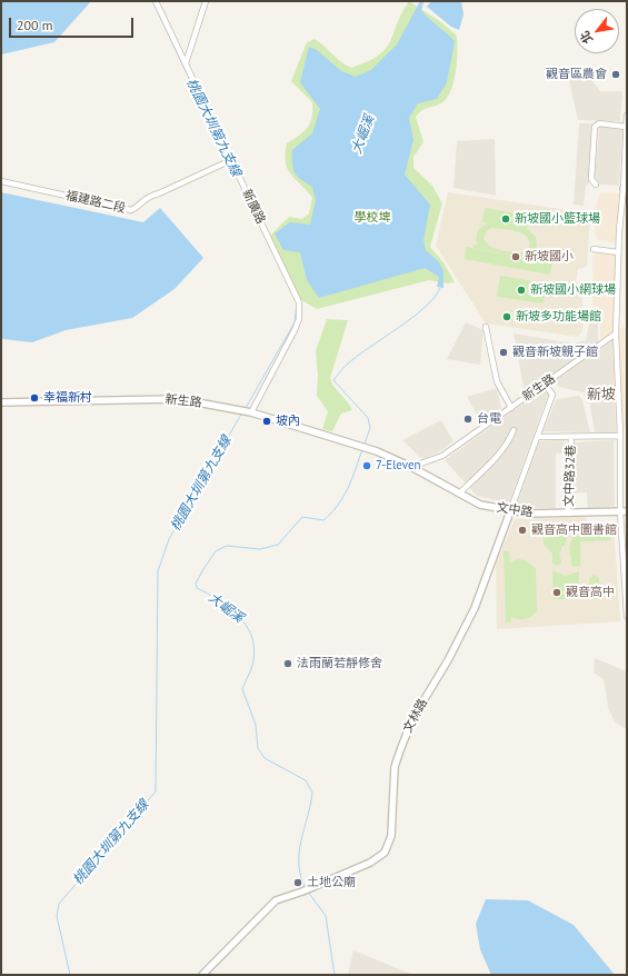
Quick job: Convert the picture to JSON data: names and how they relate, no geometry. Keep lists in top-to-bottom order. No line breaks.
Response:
{"streets":{"street":["福建路二段","新廣路","新生路","文中路32巷","文中路","文林路"]},"crossings":[["福建路二段","新廣路"],["新廣路","新生路"],["新生路","文中路"],["文中路32巷","文中路"],["文中路","文林路"]],"districts":["新坡"],"water":["桃園大圳第九支線","大崛溪"],"parks":["學校埤"],"places":["觀音區農會","新坡國小籃球場","新坡國小","新坡國小網球場","新坡多功能場館","觀音新坡親子館","幸福新村","台電","坡內","7-Eleven","觀音高中圖書館","觀音高中","法雨蘭若靜修舍","土地公廟"],"scale_bar":"200 m","north":"bottom left"}
